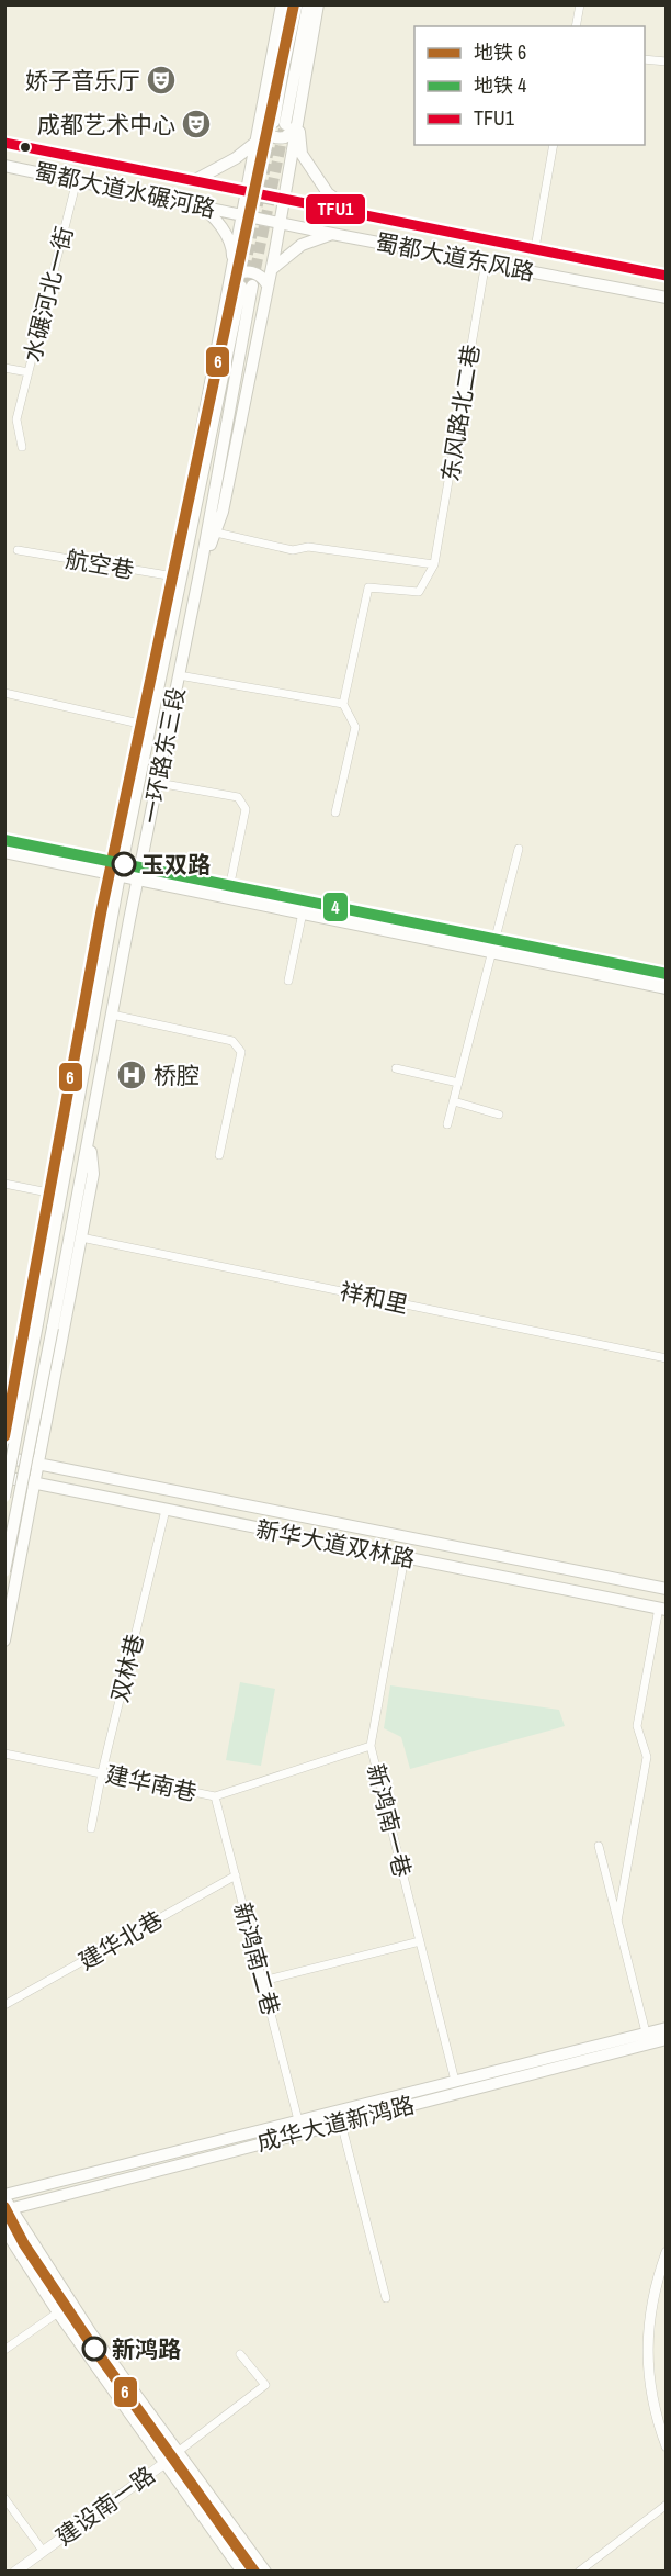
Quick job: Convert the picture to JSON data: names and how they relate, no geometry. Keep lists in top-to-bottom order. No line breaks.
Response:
{"streets":{"main road":["蜀都大道水碾河路","蜀都大道东风路","一环路东三段","新华大道双林路","成华大道新鸿路"],"street":["水碾河北一街","东风路北二巷","航空巷","祥和里","双林巷","建华南巷","新鸿南一巷","建华北巷","新鸿南二巷","建设南一路"]},"crossings":[["蜀都大道水碾河路","蜀都大道东风路"],["蜀都大道水碾河路","水碾河北一街"],["蜀都大道东风路","东风路北二巷"],["航空巷","一环路东三段"],["新华大道双林路","双林巷"],["新华大道双林路","新鸿南一巷"],["双林巷","建华南巷"],["建华南巷","新鸿南一巷"],["建华南巷","新鸿南二巷"],["新鸿南一巷","成华大道新鸿路"],["建华北巷","新鸿南二巷"],["新鸿南二巷","成华大道新鸿路"]],"places":{"theatre":["娇子音乐厅","成都艺术中心"],"other":["玉双路","新鸿路"],"hospital":["桥腔"]},"lines":["metro line 6","transit line TFU1","metro line 4"],"legend":["地铁 6","地铁 4","TFU1"]}
